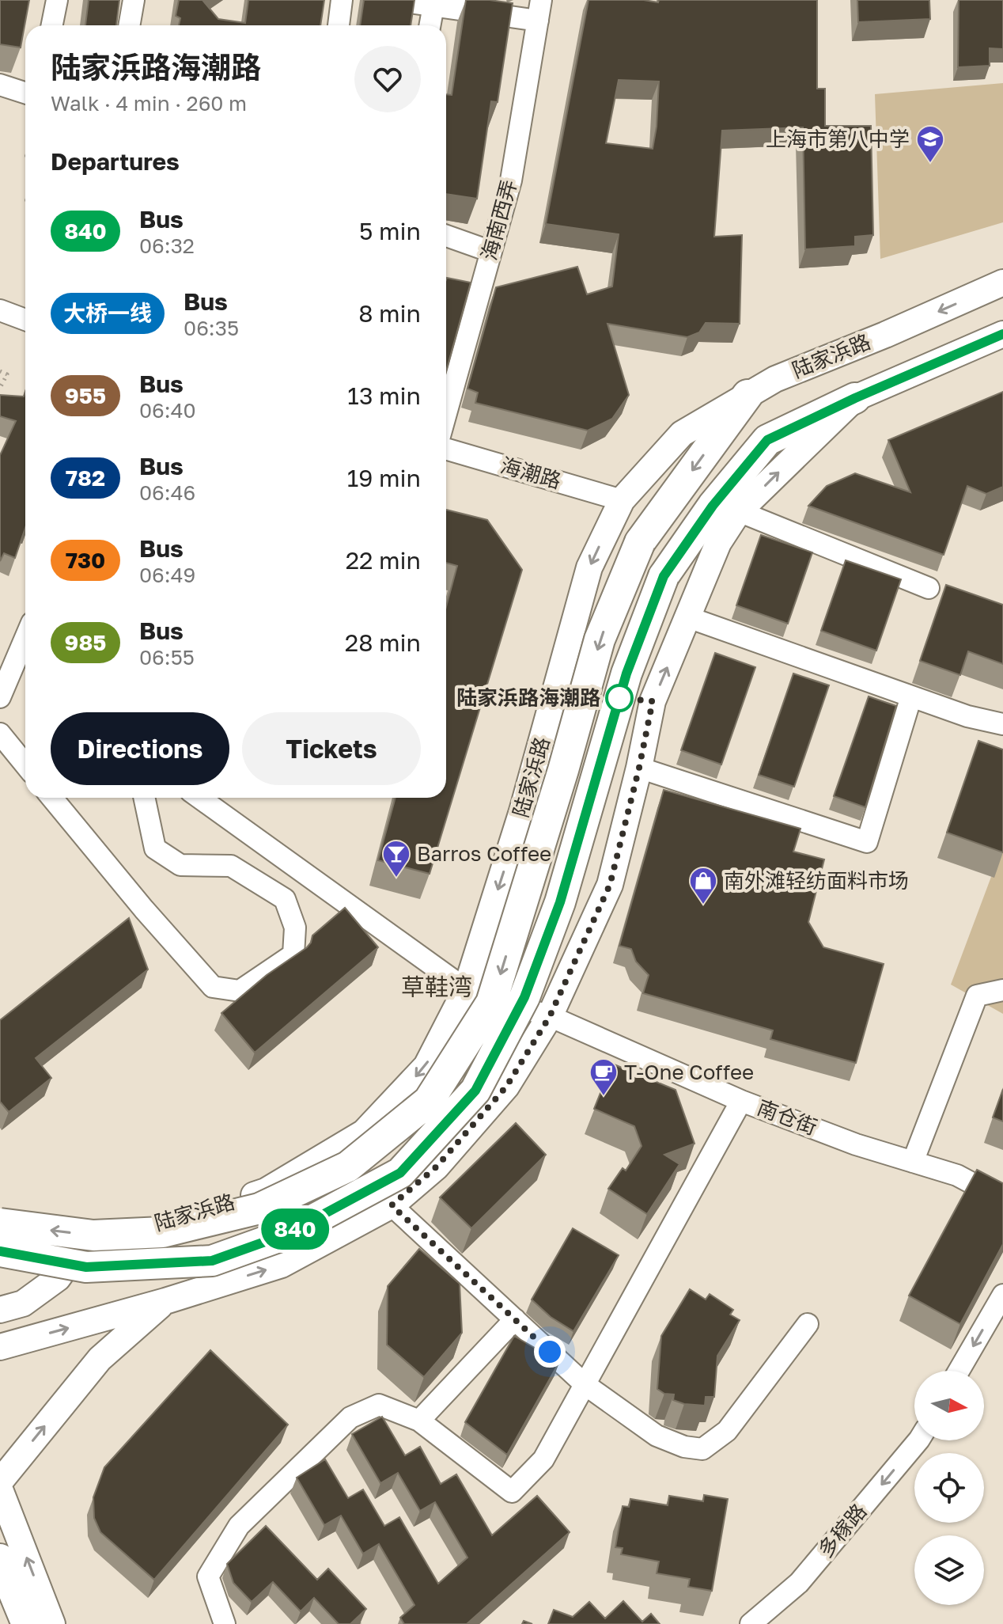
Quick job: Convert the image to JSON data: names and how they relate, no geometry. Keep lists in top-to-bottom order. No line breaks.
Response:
{"streets":{"main road":["陆家浜路"],"street":["海南西弄","海潮路","南仓街","多稼路"]},"crossings":[["陆家浜路","海潮路"],["陆家浜路","南仓街"]],"one_way":["多稼路"],"districts":["草鞋湾"],"places":{"school or university":["上海市第八中学"],"other":["陆家浜路海潮路"],"bar":["Barros Coffee"],"shop":["南外滩轻纺面料市场"],"cafe":["T-One Coffee"]},"lines":["bus line 840"],"north":"right","page":{"on_map":"840","heading":[["陆家浜路海潮路","Walk · 4 min · 260 m"],"Departures"],"list":[{"mark":"840","name":"Bus","note":"06:32","value":"5 min"},{"mark":"大桥一线","name":"Bus","note":"06:35","value":"8 min"},{"mark":"955","name":"Bus","note":"06:40","value":"13 min"},{"mark":"782","name":"Bus","note":"06:46","value":"19 min"},{"mark":"730","name":"Bus","note":"06:49","value":"22 min"},{"mark":"985","name":"Bus","note":"06:55","value":"28 min"}],"buttons":["Directions","Tickets"]}}
